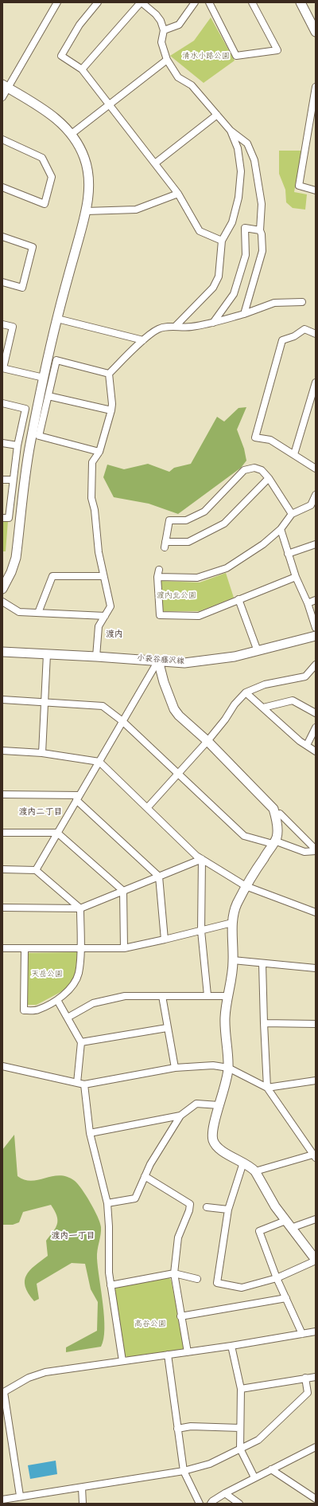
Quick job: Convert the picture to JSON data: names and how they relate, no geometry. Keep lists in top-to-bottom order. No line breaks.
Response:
{"streets":{"street":["小袋谷藤沢線"]},"districts":["渡内","渡内二丁目","渡内一丁目"],"parks":["清水小路公園","渡内北公園","天岳公園","高谷公園"]}
